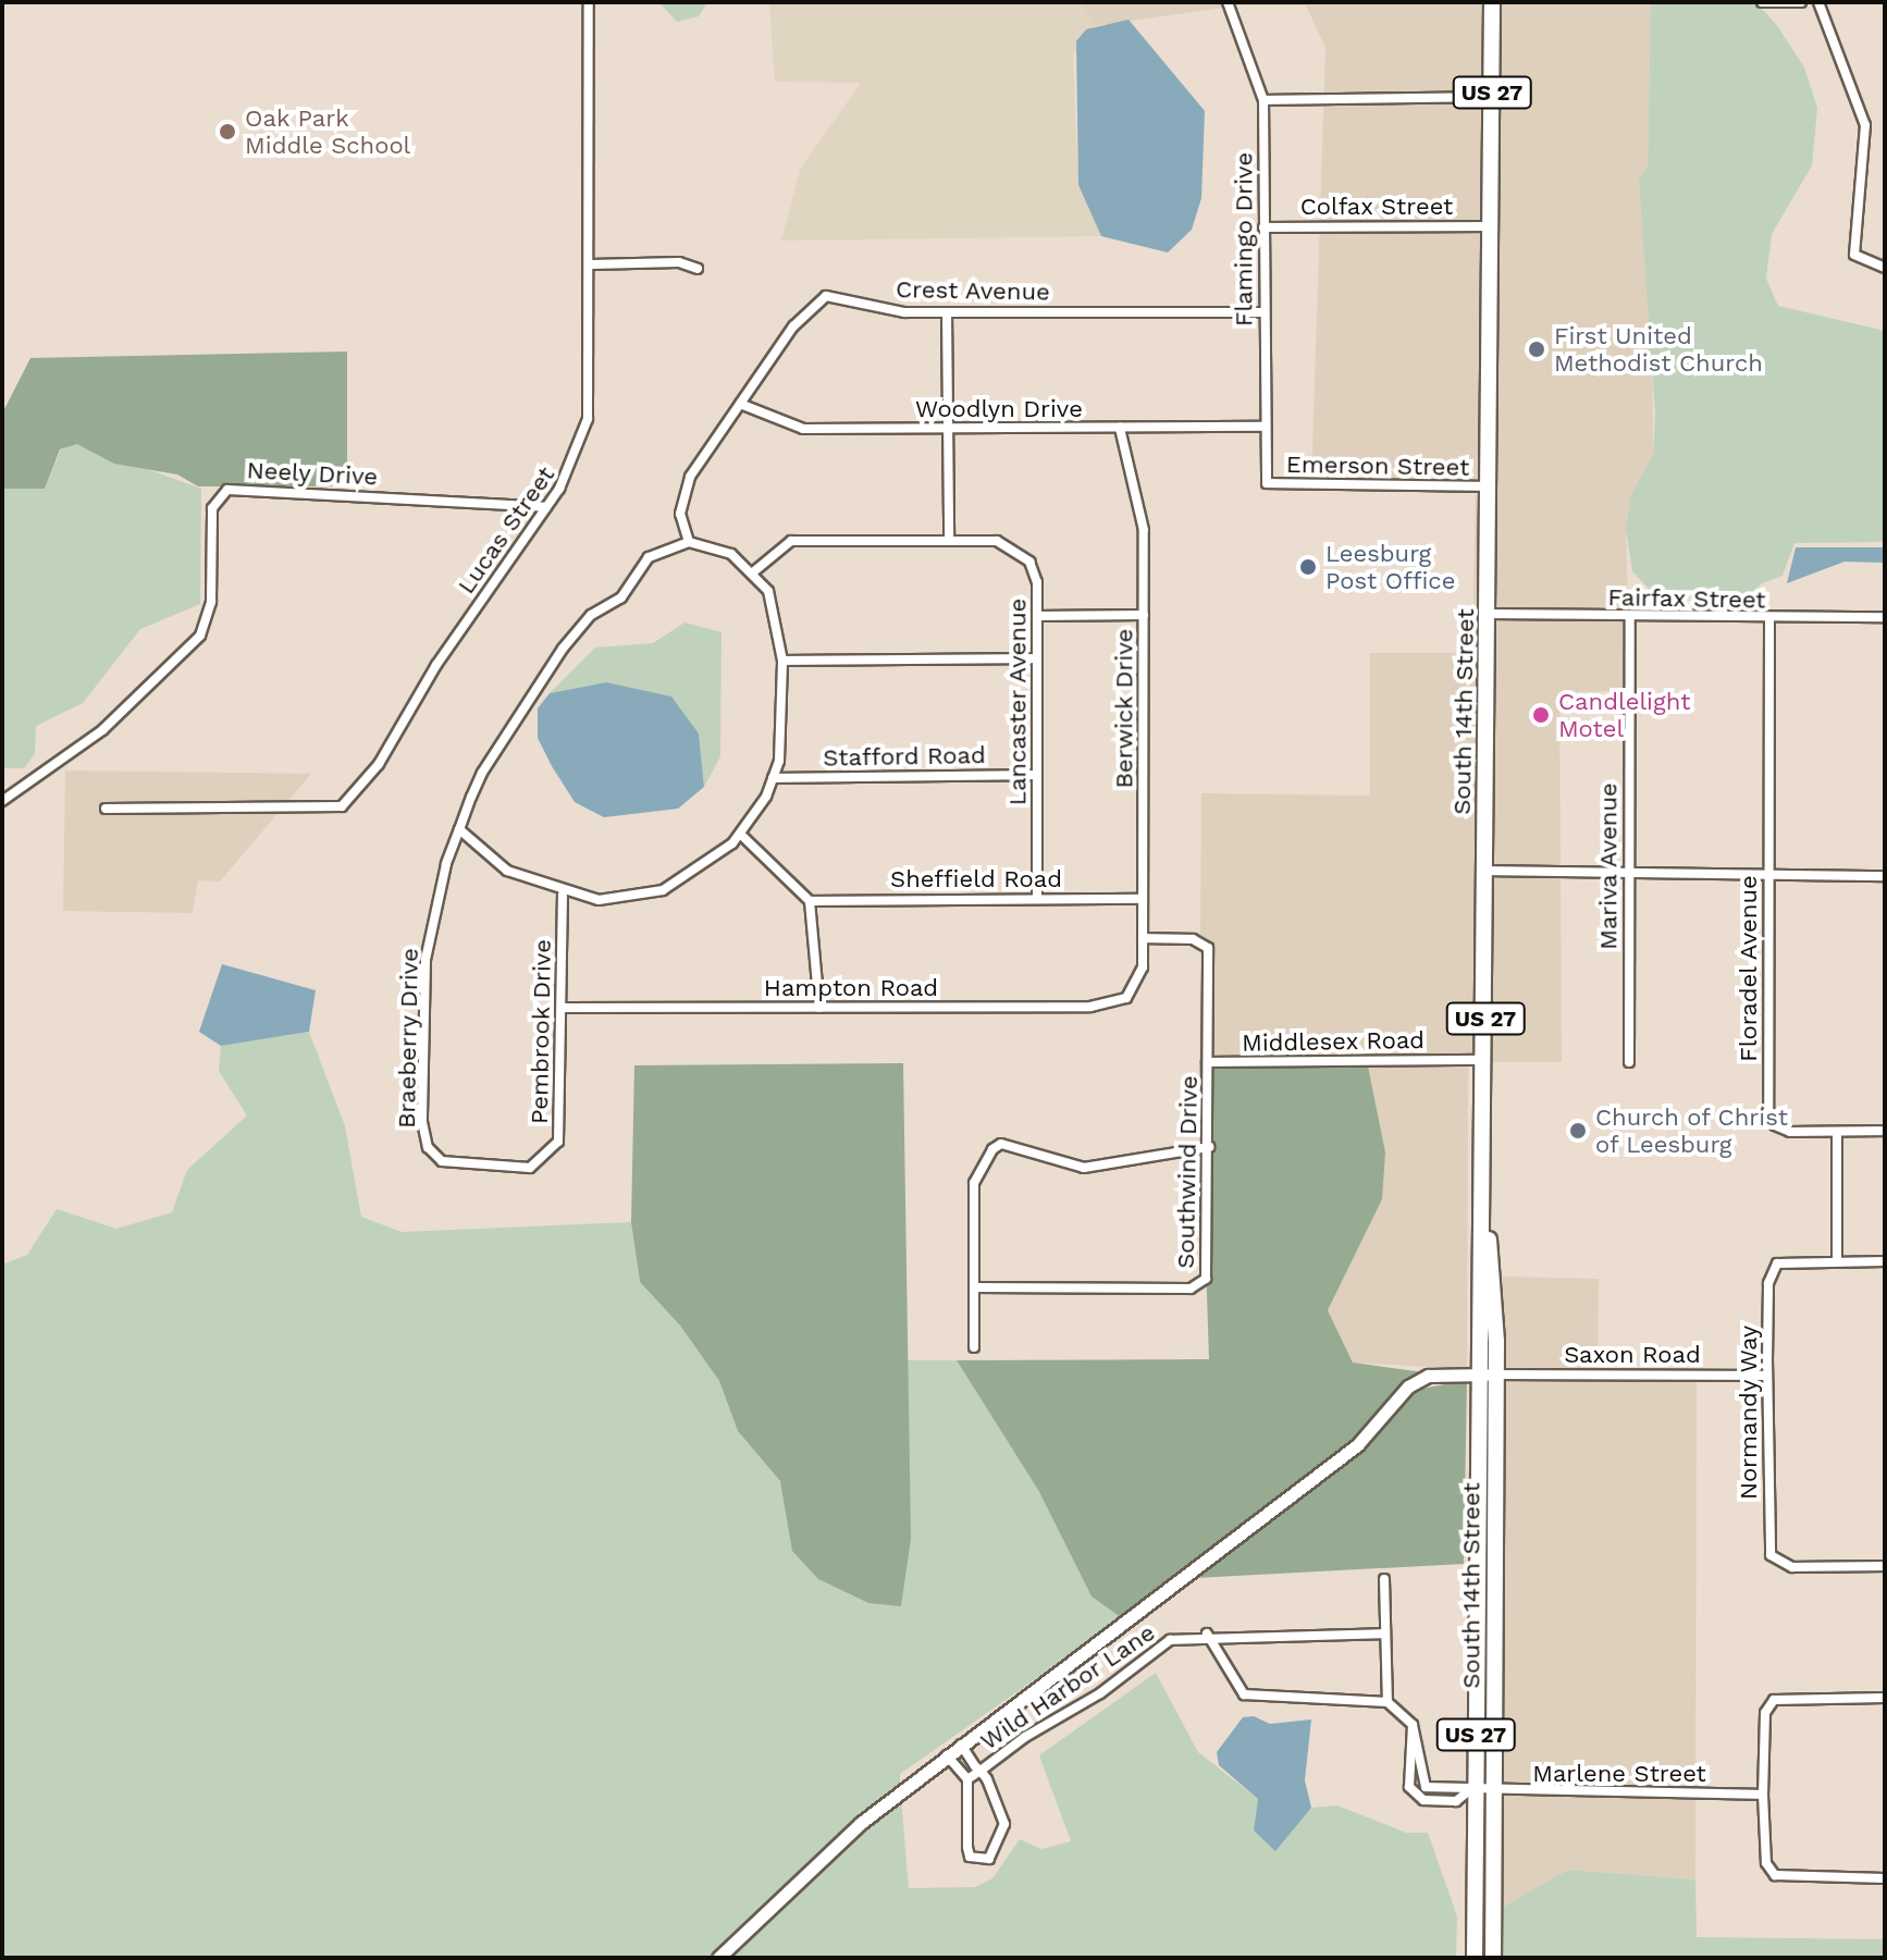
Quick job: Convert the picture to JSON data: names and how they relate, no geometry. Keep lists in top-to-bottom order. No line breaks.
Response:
{"streets":{"highway":["US 27","South 14th Street"],"street":["Colfax Street","Flamingo Drive","Crest Avenue","Woodlyn Drive","Emerson Street","Neely Drive","Lucas Street","Fairfax Street","Lancaster Avenue","Berwick Drive","Stafford Road","Mariva Avenue","Sheffield Road","Floradel Avenue","Hampton Road","Pembrook Drive","Braeberry Drive","Middlesex Road","Southwind Drive","Saxon Road","Normandy Way","Wild Harbor Lane","Marlene Street"]},"crossings":[["Colfax Street","Flamingo Drive"],["Colfax Street","South 14th Street"],["Flamingo Drive","Crest Avenue"],["Flamingo Drive","Woodlyn Drive"],["Flamingo Drive","Emerson Street"],["Crest Avenue","Woodlyn Drive"],["Crest Avenue","Braeberry Drive"],["Woodlyn Drive","Berwick Drive"],["Emerson Street","South 14th Street"],["Neely Drive","Lucas Street"],["Fairfax Street","South 14th Street"],["Fairfax Street","Mariva Avenue"],["Fairfax Street","Floradel Avenue"],["Lancaster Avenue","Stafford Road"],["Lancaster Avenue","Sheffield Road"],["Berwick Drive","Sheffield Road"],["Berwick Drive","Hampton Road"],["Berwick Drive","Middlesex Road"],["South 14th Street","Middlesex Road"],["South 14th Street","Saxon Road"],["South 14th Street","Marlene Street"],["Hampton Road","Pembrook Drive"],["Pembrook Drive","Braeberry Drive"],["Middlesex Road","Southwind Drive"],["Saxon Road","Normandy Way"]],"places":["Oak Park Middle School","First United Methodist Church","Leesburg Post Office","Candlelight Motel","Church of Christ of Leesburg"]}
